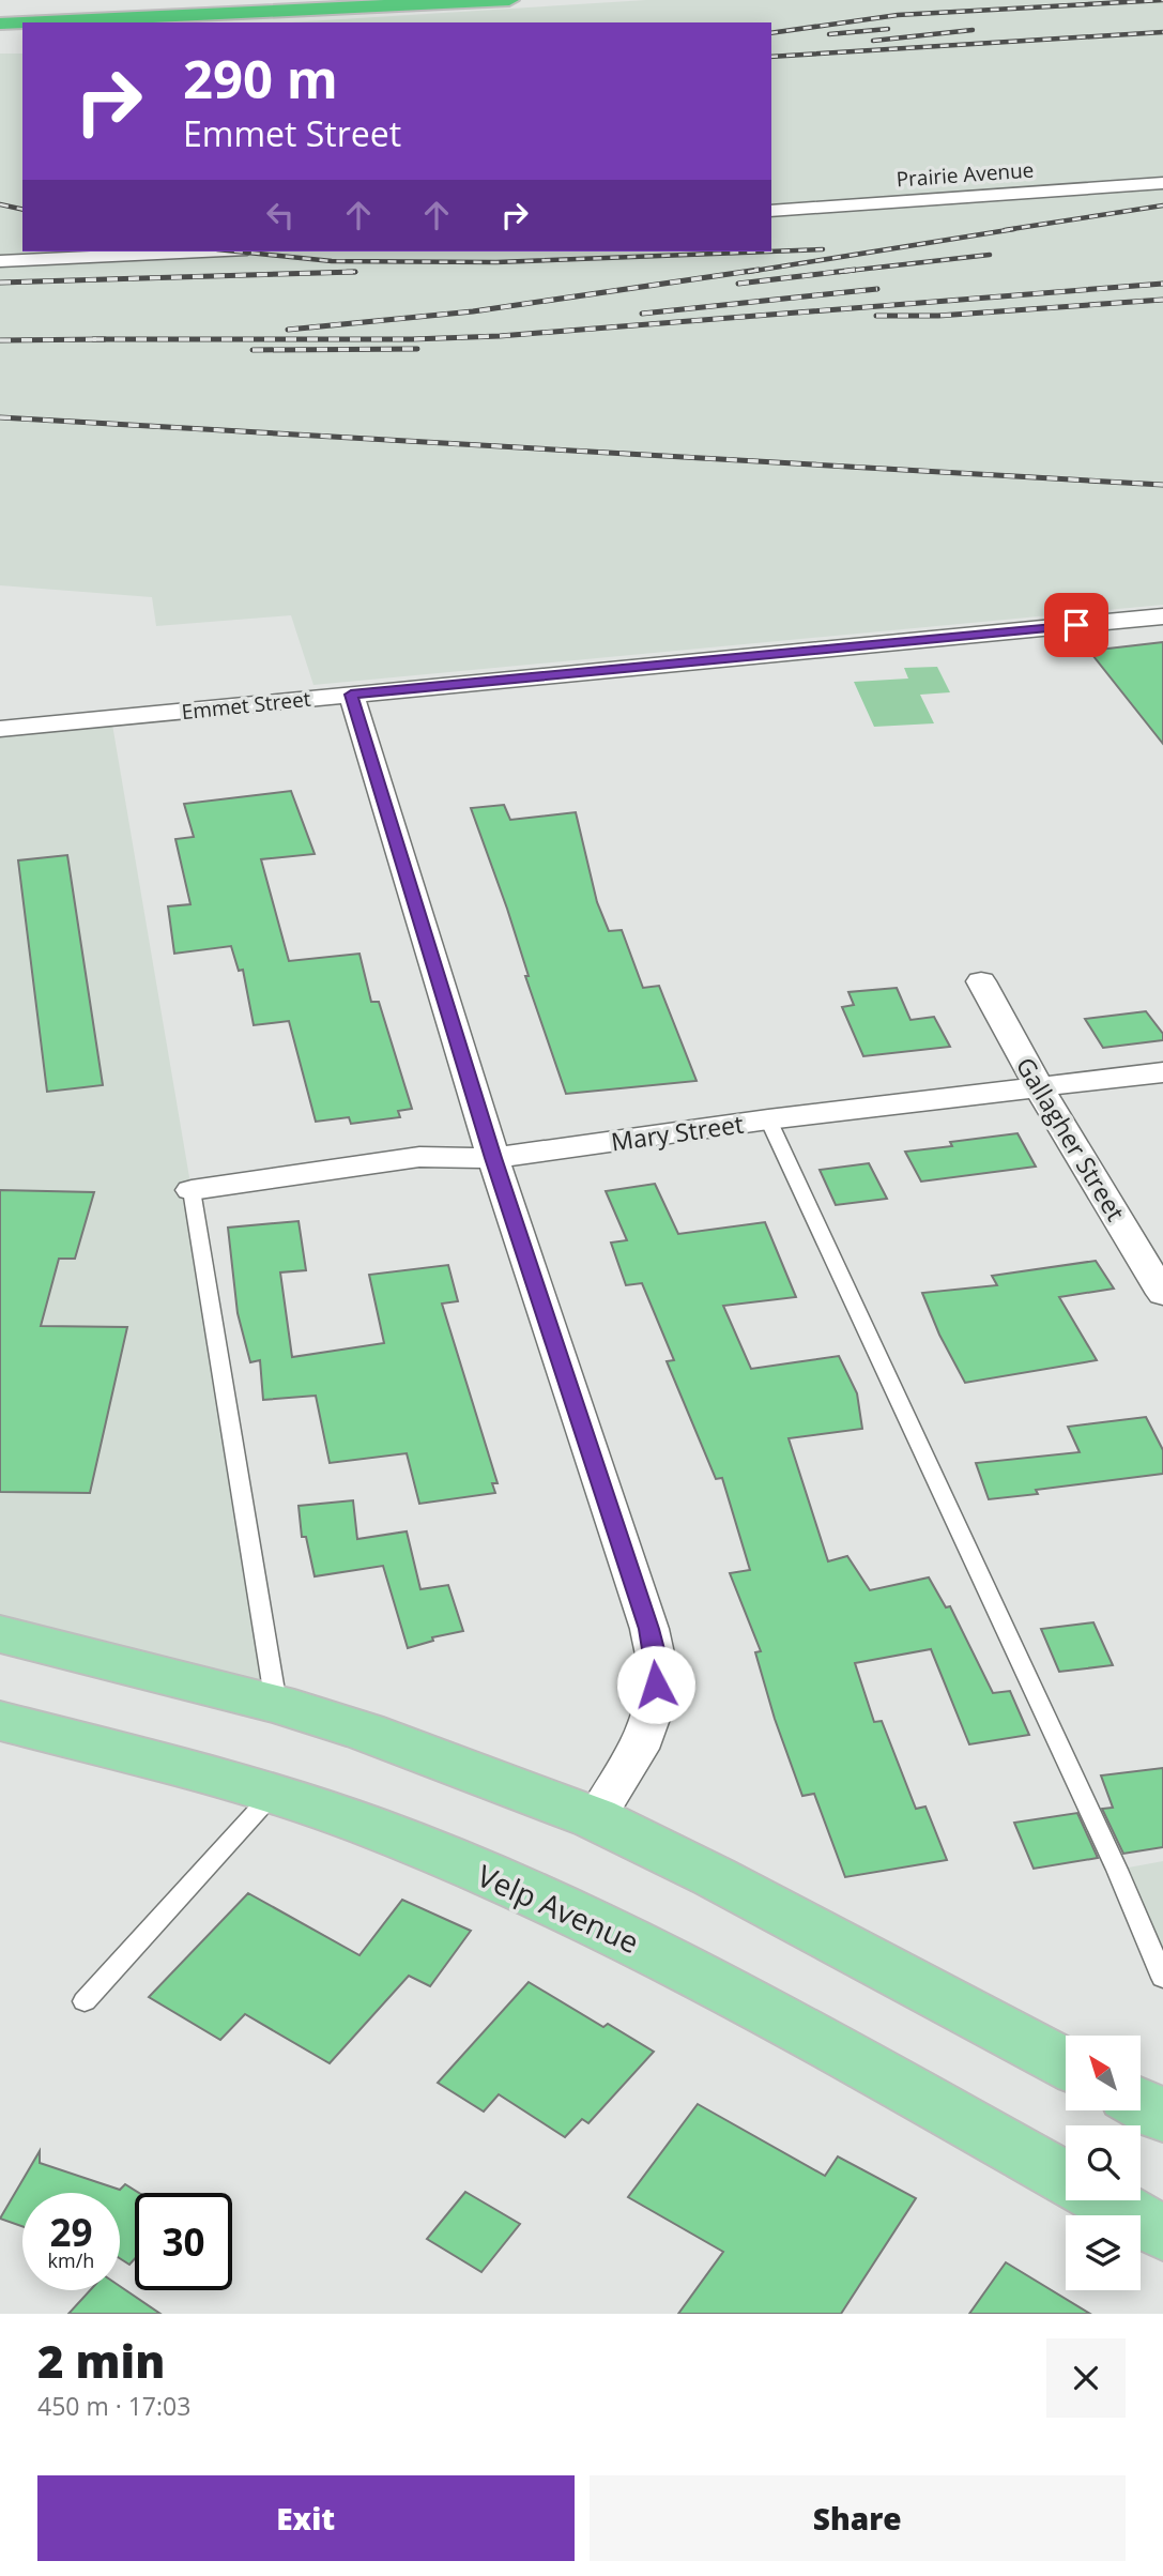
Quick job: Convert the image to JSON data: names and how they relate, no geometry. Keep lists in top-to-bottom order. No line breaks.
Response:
{"streets":{"main road":["Velp Avenue"],"street":["Prairie Avenue","Emmet Street","Mary Street","Gallagher Street"]},"crossings":[["Mary Street","Gallagher Street"]],"north":"top left","page":{"turn":["290 m","Emmet Street"],"speed":"29 km/h","limit":"30","heading":["2 min","450 m · 17:03"],"buttons":["Exit","Share"]}}
